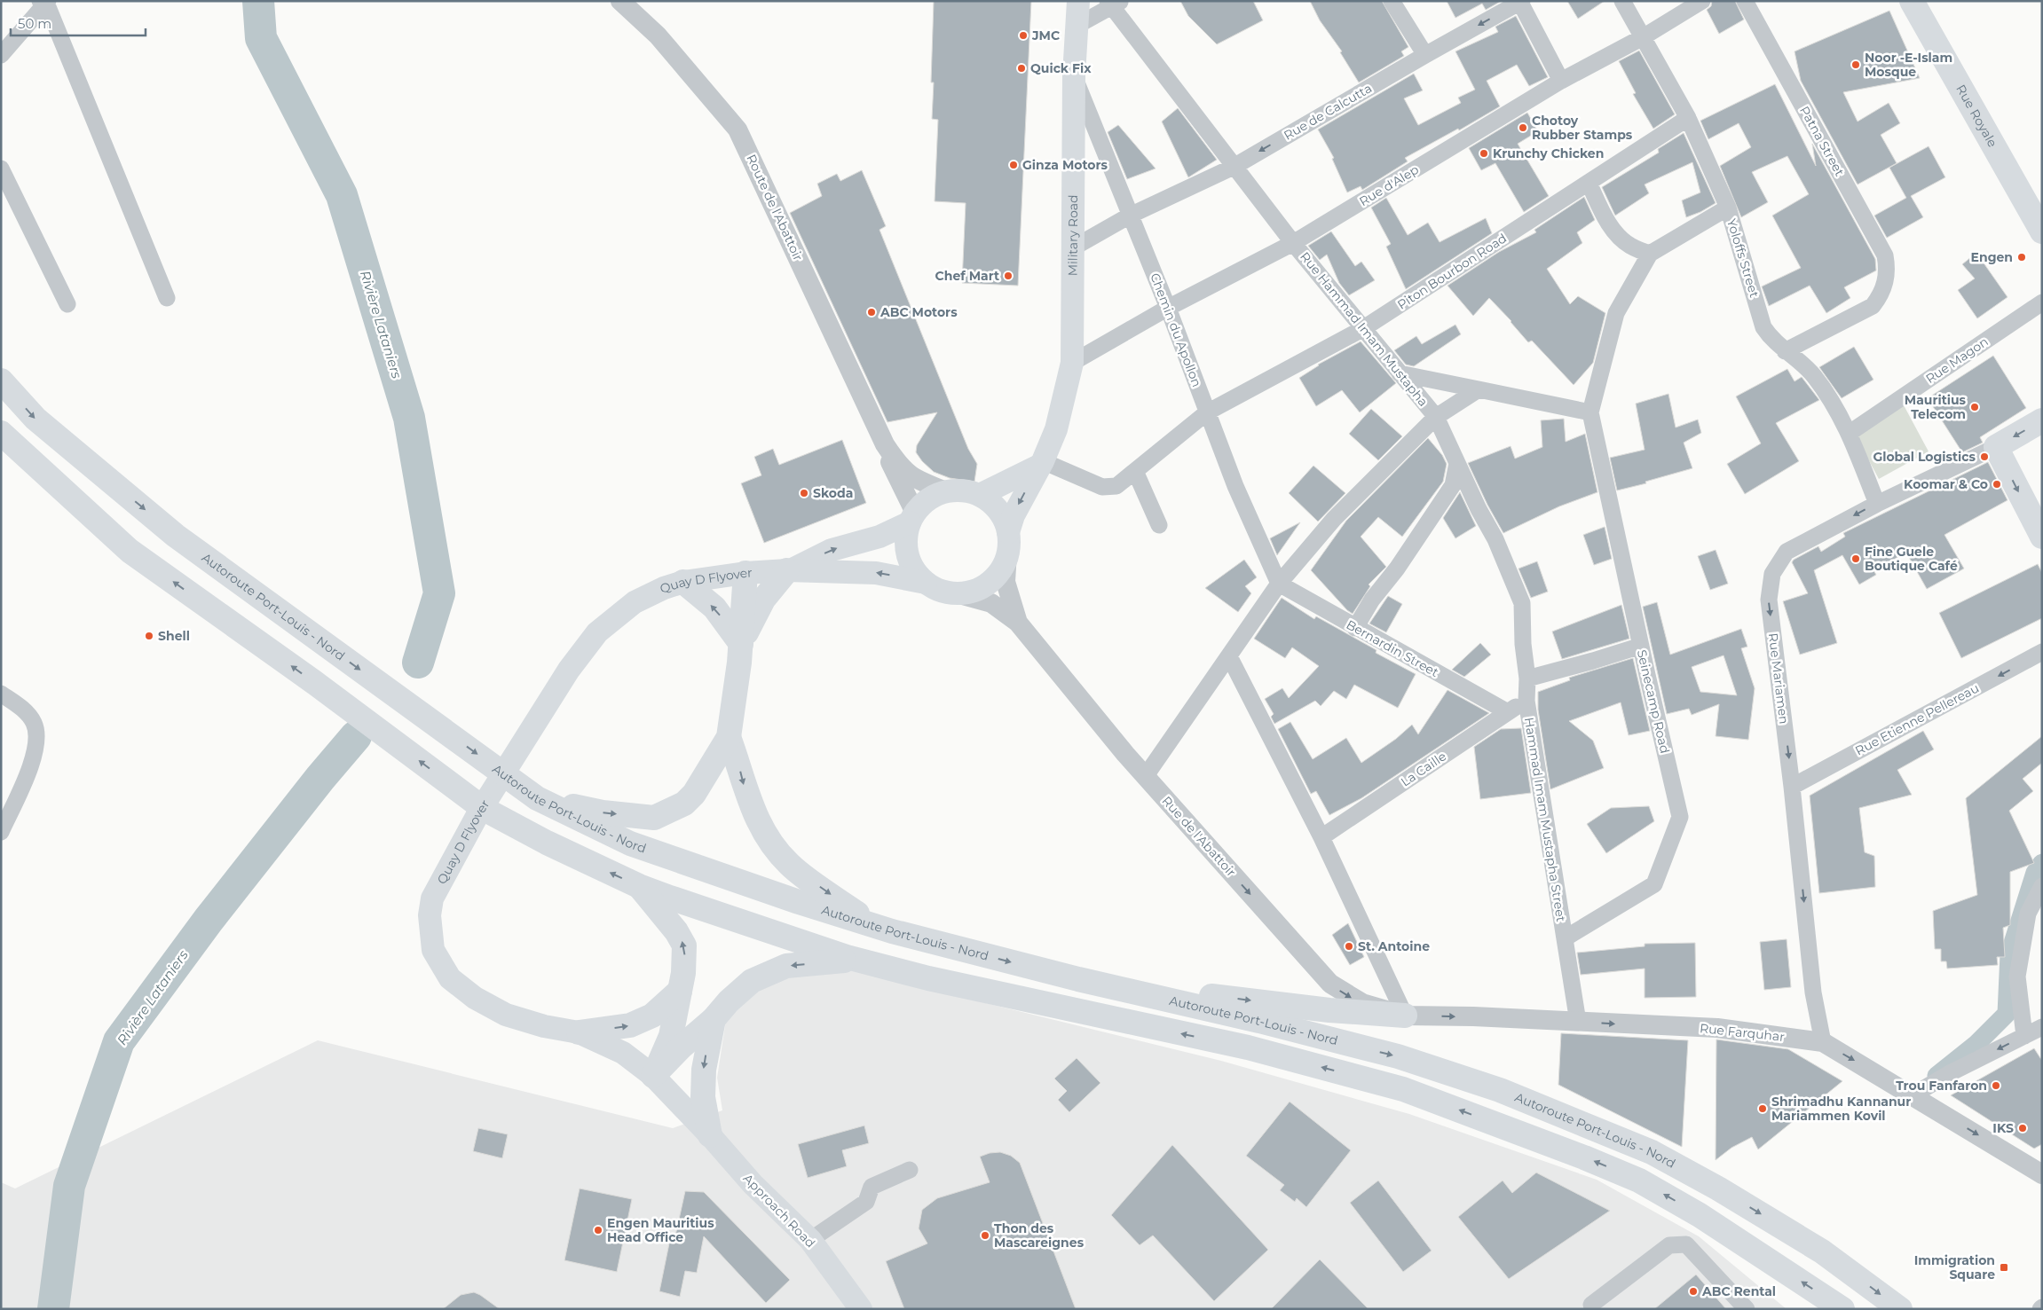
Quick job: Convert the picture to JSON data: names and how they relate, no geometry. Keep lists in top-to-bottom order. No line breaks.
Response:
{"streets":{"main road":["Rue Royale","Military Road","Quay D Flyover","Autoroute Port-Louis - Nord","Approach Road"],"street":["Rue de Calcutta","Patna Street","Rue d'Alep","Route de l'Abattoir","Yoloffs Street","Piton Bourbon Road","Rue Hammad Imam Mustapha","Chemin du Apollon","Rue Magon","Bernardin Street","Rue Mariamen","Seinecamp Road","Rue Etienne Pellereau","La Caille","Hammad Imam Mustapha Street","Rue de l'Abattoir","Rue Farquhar"]},"crossings":[["Rue de Calcutta","Military Road"],["Rue de Calcutta","Rue Hammad Imam Mustapha"],["Rue de Calcutta","Chemin du Apollon"],["Patna Street","Yoloffs Street"],["Rue d'Alep","Military Road"],["Rue d'Alep","Yoloffs Street"],["Rue d'Alep","Rue Hammad Imam Mustapha"],["Rue d'Alep","Chemin du Apollon"],["Route de l'Abattoir","Military Road"],["Route de l'Abattoir","Rue de l'Abattoir"],["Military Road","Piton Bourbon Road"],["Military Road","Chemin du Apollon"],["Military Road","Rue de l'Abattoir"],["Yoloffs Street","Piton Bourbon Road"],["Yoloffs Street","Rue Magon"],["Yoloffs Street","Rue Mariamen"],["Piton Bourbon Road","Rue Hammad Imam Mustapha"],["Piton Bourbon Road","Chemin du Apollon"],["Rue Hammad Imam Mustapha","La Caille"],["Rue Hammad Imam Mustapha","Hammad Imam Mustapha Street"],["Chemin du Apollon","Bernardin Street"],["Quay D Flyover","Approach Road"],["Bernardin Street","La Caille"],["Rue Mariamen","Rue Etienne Pellereau"],["Rue Mariamen","Rue Farquhar"],["Seinecamp Road","Hammad Imam Mustapha Street"],["La Caille","Hammad Imam Mustapha Street"],["Rue de l'Abattoir","Rue Farquhar"]],"one_way":["Rue de Calcutta","Rue Mariamen","Rue Etienne Pellereau","Rue Farquhar"],"water":["Rivière Lataniers"],"places":{"other":["JMC","Noor -E-Islam Mosque","Quick Fix","Chotoy Rubber Stamps","Krunchy Chicken","Ginza Motors","Engen","Chef Mart","ABC Motors","Mauritius Telecom","Global Logistics","Koomar & Co","Skoda","Fine Guele Boutique Café","Shell","St. Antoine","Trou Fanfaron","Shrimadhu Kannanur Mariammen Kovil","IKS","Engen Mauritius Head Office","Thon des Mascareignes","ABC Rental"],"transit":["Immigration Square"]},"scale_bar":"50 m"}
